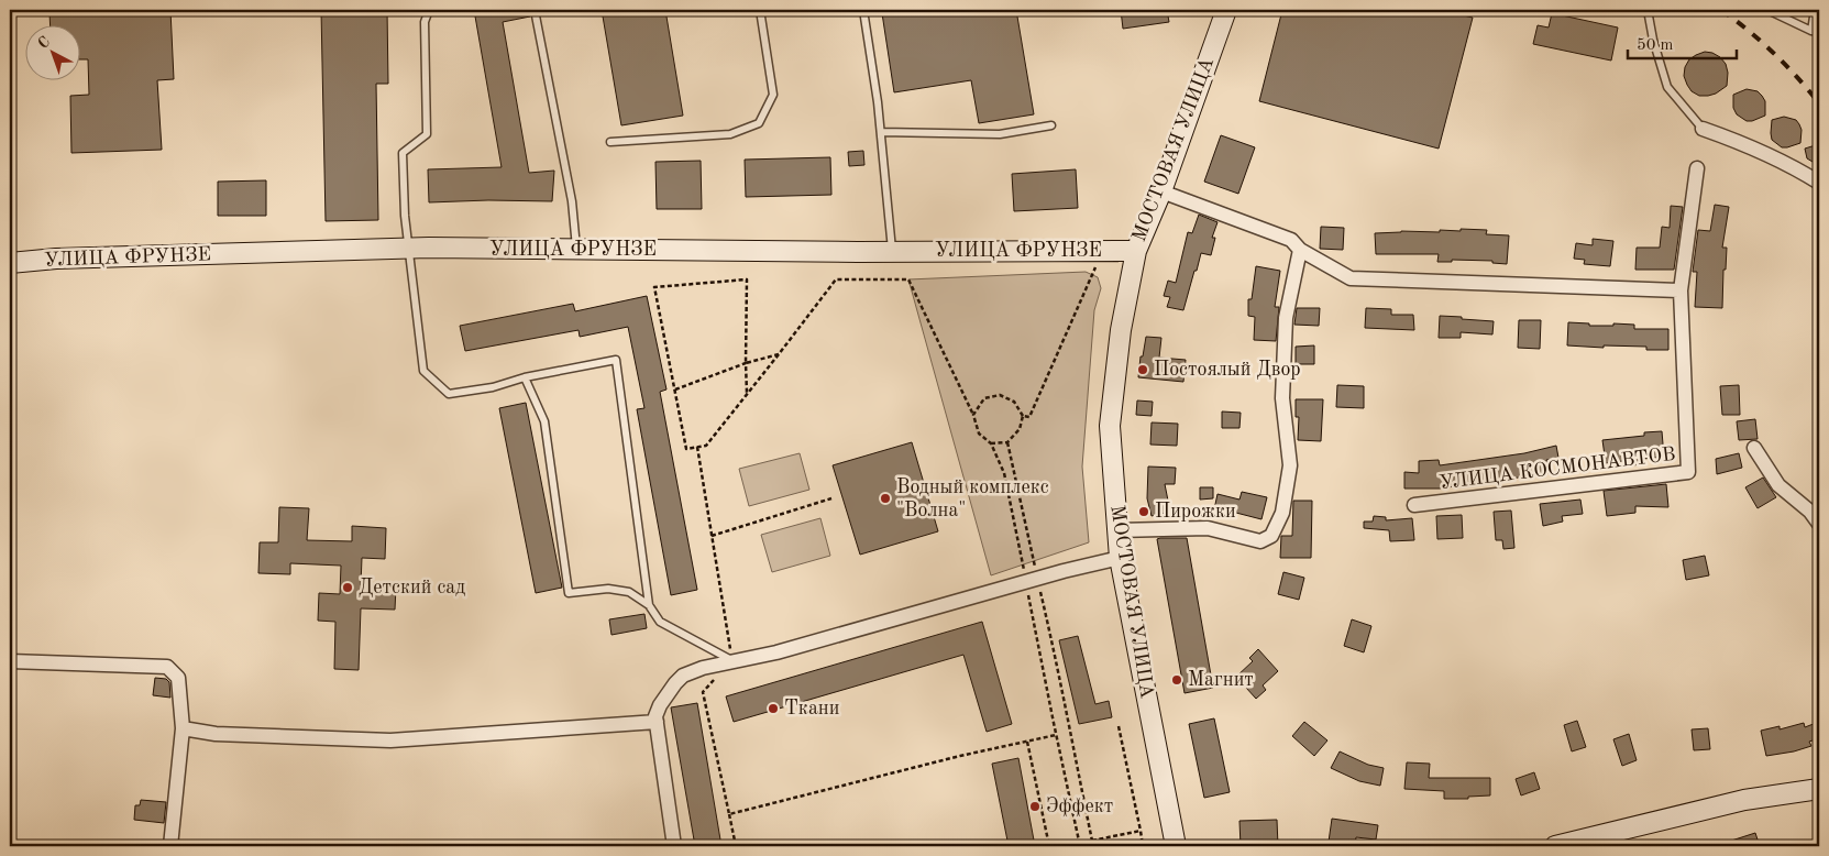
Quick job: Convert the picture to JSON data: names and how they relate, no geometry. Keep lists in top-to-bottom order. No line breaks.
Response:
{"streets":{"main road":["МОСТОВАЯ УЛИЦА","УЛИЦА ФРУНЗЕ"],"street":["УЛИЦА КОСМОНАВТОВ"]},"crossings":[["МОСТОВАЯ УЛИЦА","УЛИЦА ФРУНЗЕ"]],"places":["Постоялый Двор","Водный комплекс \"Волна\"","Пирожки","Детский сад","Магнит","Ткани","Эффект"],"scale_bar":"50 m","north":"top left"}
